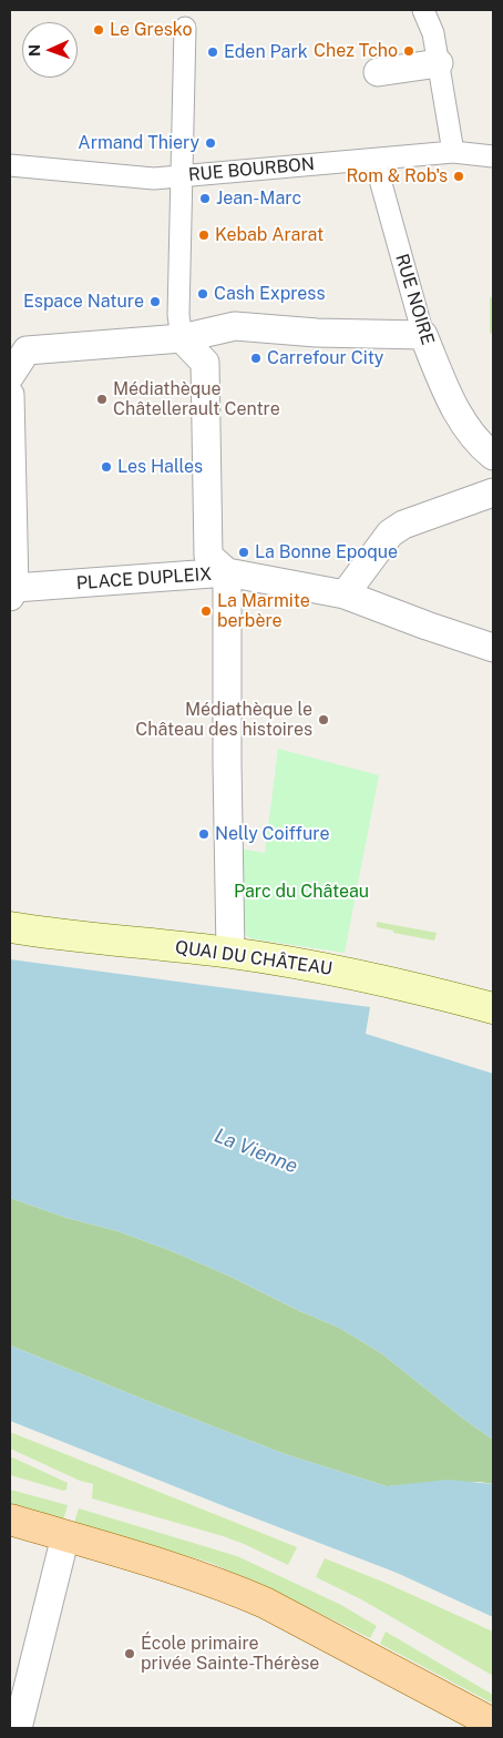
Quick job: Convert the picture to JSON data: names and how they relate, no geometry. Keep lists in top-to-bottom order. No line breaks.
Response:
{"streets":{"main road":["QUAI DU CHÂTEAU"],"street":["RUE BOURBON","RUE NOIRE","PLACE DUPLEIX"]},"crossings":[["RUE BOURBON","RUE NOIRE"]],"water":["La Vienne"],"parks":["Parc du Château"],"places":["Le Gresko","Chez Tcho","Eden Park","Armand Thiery","Rom & Rob's","Jean-Marc","Kebab Ararat","Cash Express","Espace Nature","Carrefour City","Médiathèque Châtellerault Centre","Les Halles","La Bonne Epoque","La Marmite berbère","Médiathèque le Château des histoires","Nelly Coiffure","École primaire privée Sainte-Thérèse"],"north":"left"}
